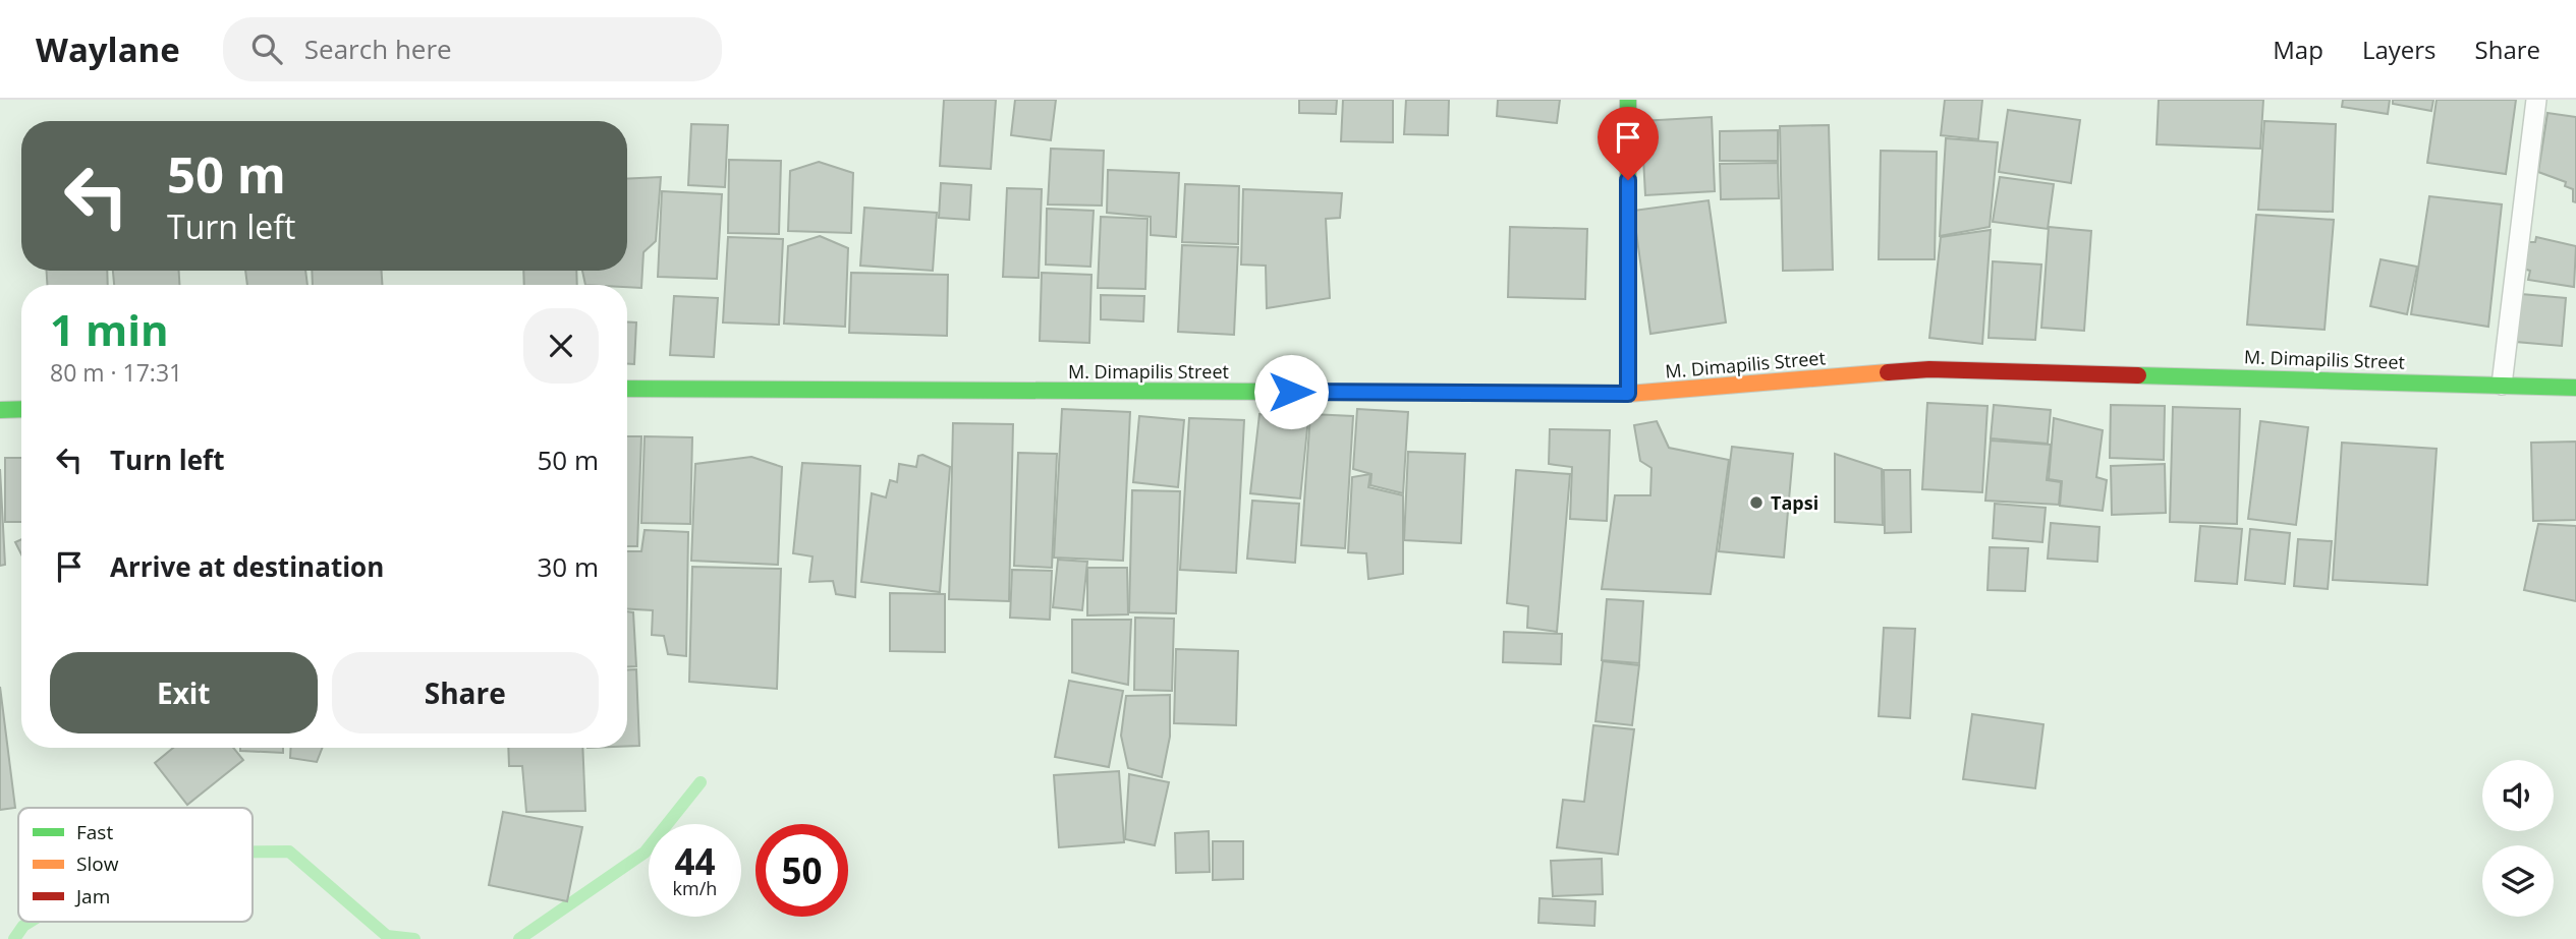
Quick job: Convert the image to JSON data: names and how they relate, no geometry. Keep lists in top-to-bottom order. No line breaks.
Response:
{"streets":{"main road":["M. Dimapilis Street"]},"places":["Tapsi"],"legend":["Fast","Slow","Jam"],"page":{"header":"Waylane","search":"Search here","nav":["Map","Layers","Share"],"turn":["50 m","Turn left"],"heading":["1 min","80 m · 17:31"],"list":[{"name":"Turn left","value":"50 m"},{"name":"Arrive at destination","value":"30 m"}],"buttons":["Exit","Share"],"speed":"44 km/h","limit":"50"}}
